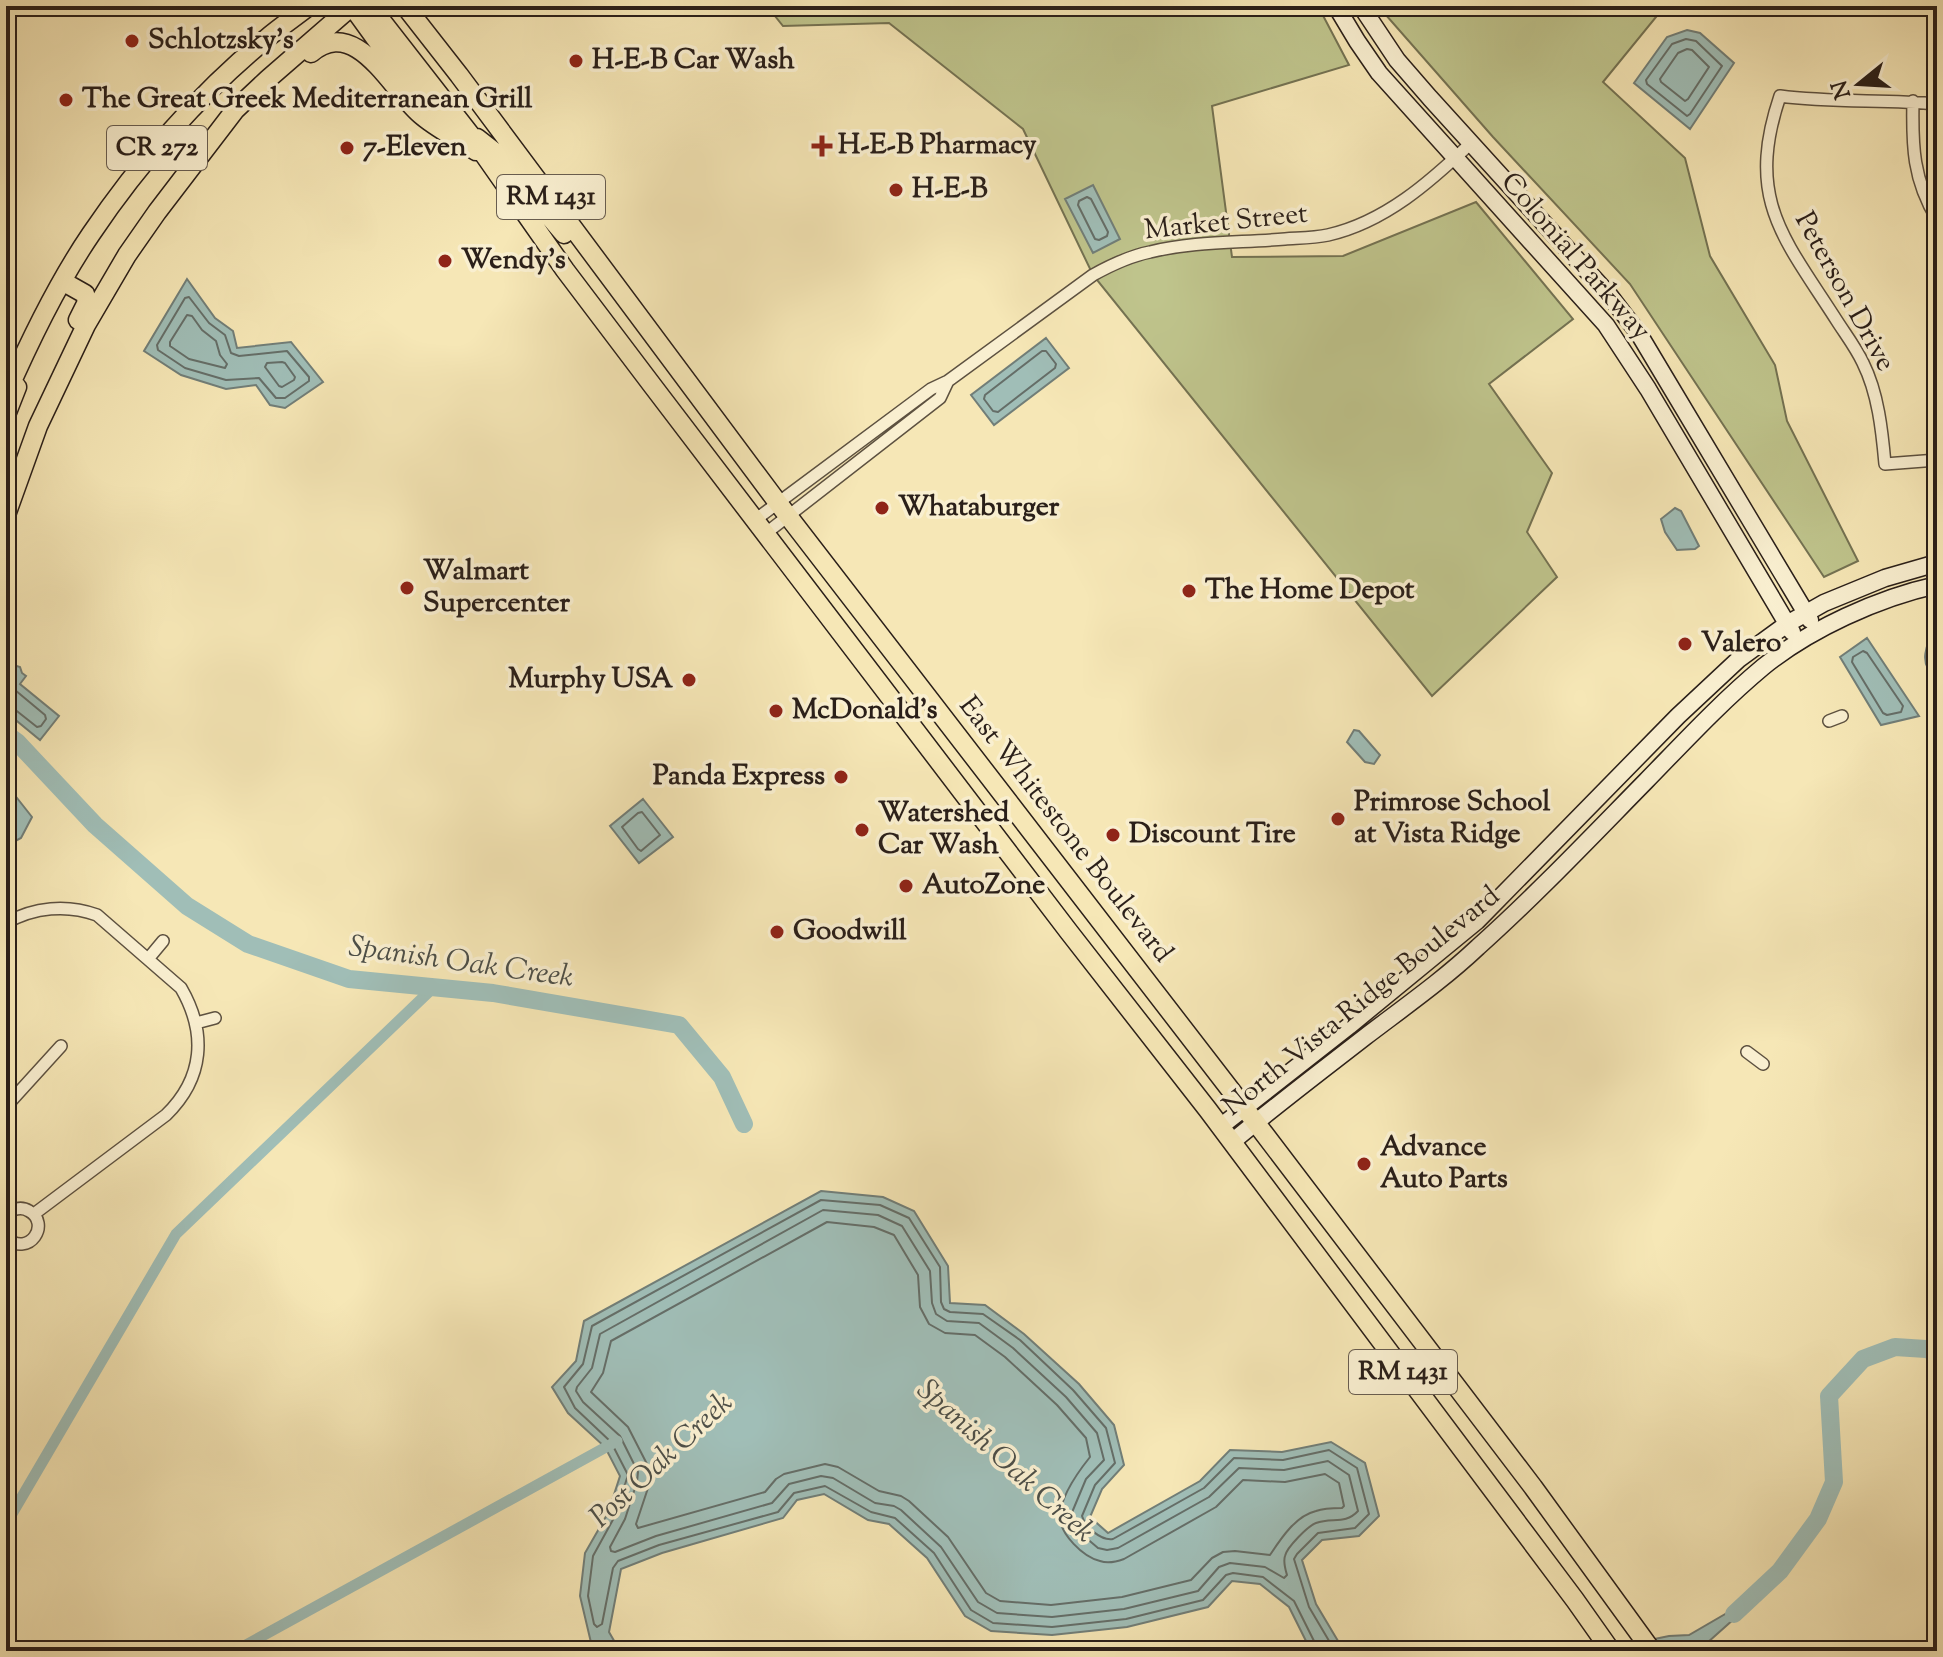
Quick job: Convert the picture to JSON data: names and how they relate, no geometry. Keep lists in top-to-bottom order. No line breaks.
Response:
{"streets":{"main road":["CR 272","RM 1431","East Whitestone Boulevard"],"street":["Market Street","Colonial Parkway","Peterson Drive","North Vista Ridge Boulevard"]},"crossings":[["Market Street","Colonial Parkway"],["Market Street","East Whitestone Boulevard"],["Colonial Parkway","North Vista Ridge Boulevard"],["East Whitestone Boulevard","North Vista Ridge Boulevard"]],"water":["Spanish Oak Creek","Post Oak Creek"],"places":{"other":["Schlotzsky's","H-E-B Car Wash","The Great Greek Mediterranean Grill","7-Eleven","H-E-B","Wendy's","Whataburger","Walmart Supercenter","The Home Depot","Valero","Murphy USA","McDonald's","Panda Express","Primrose School at Vista Ridge","Watershed Car Wash","Discount Tire","AutoZone","Goodwill","Advance Auto Parts"],"health":["H-E-B Pharmacy"]},"north":"left"}
